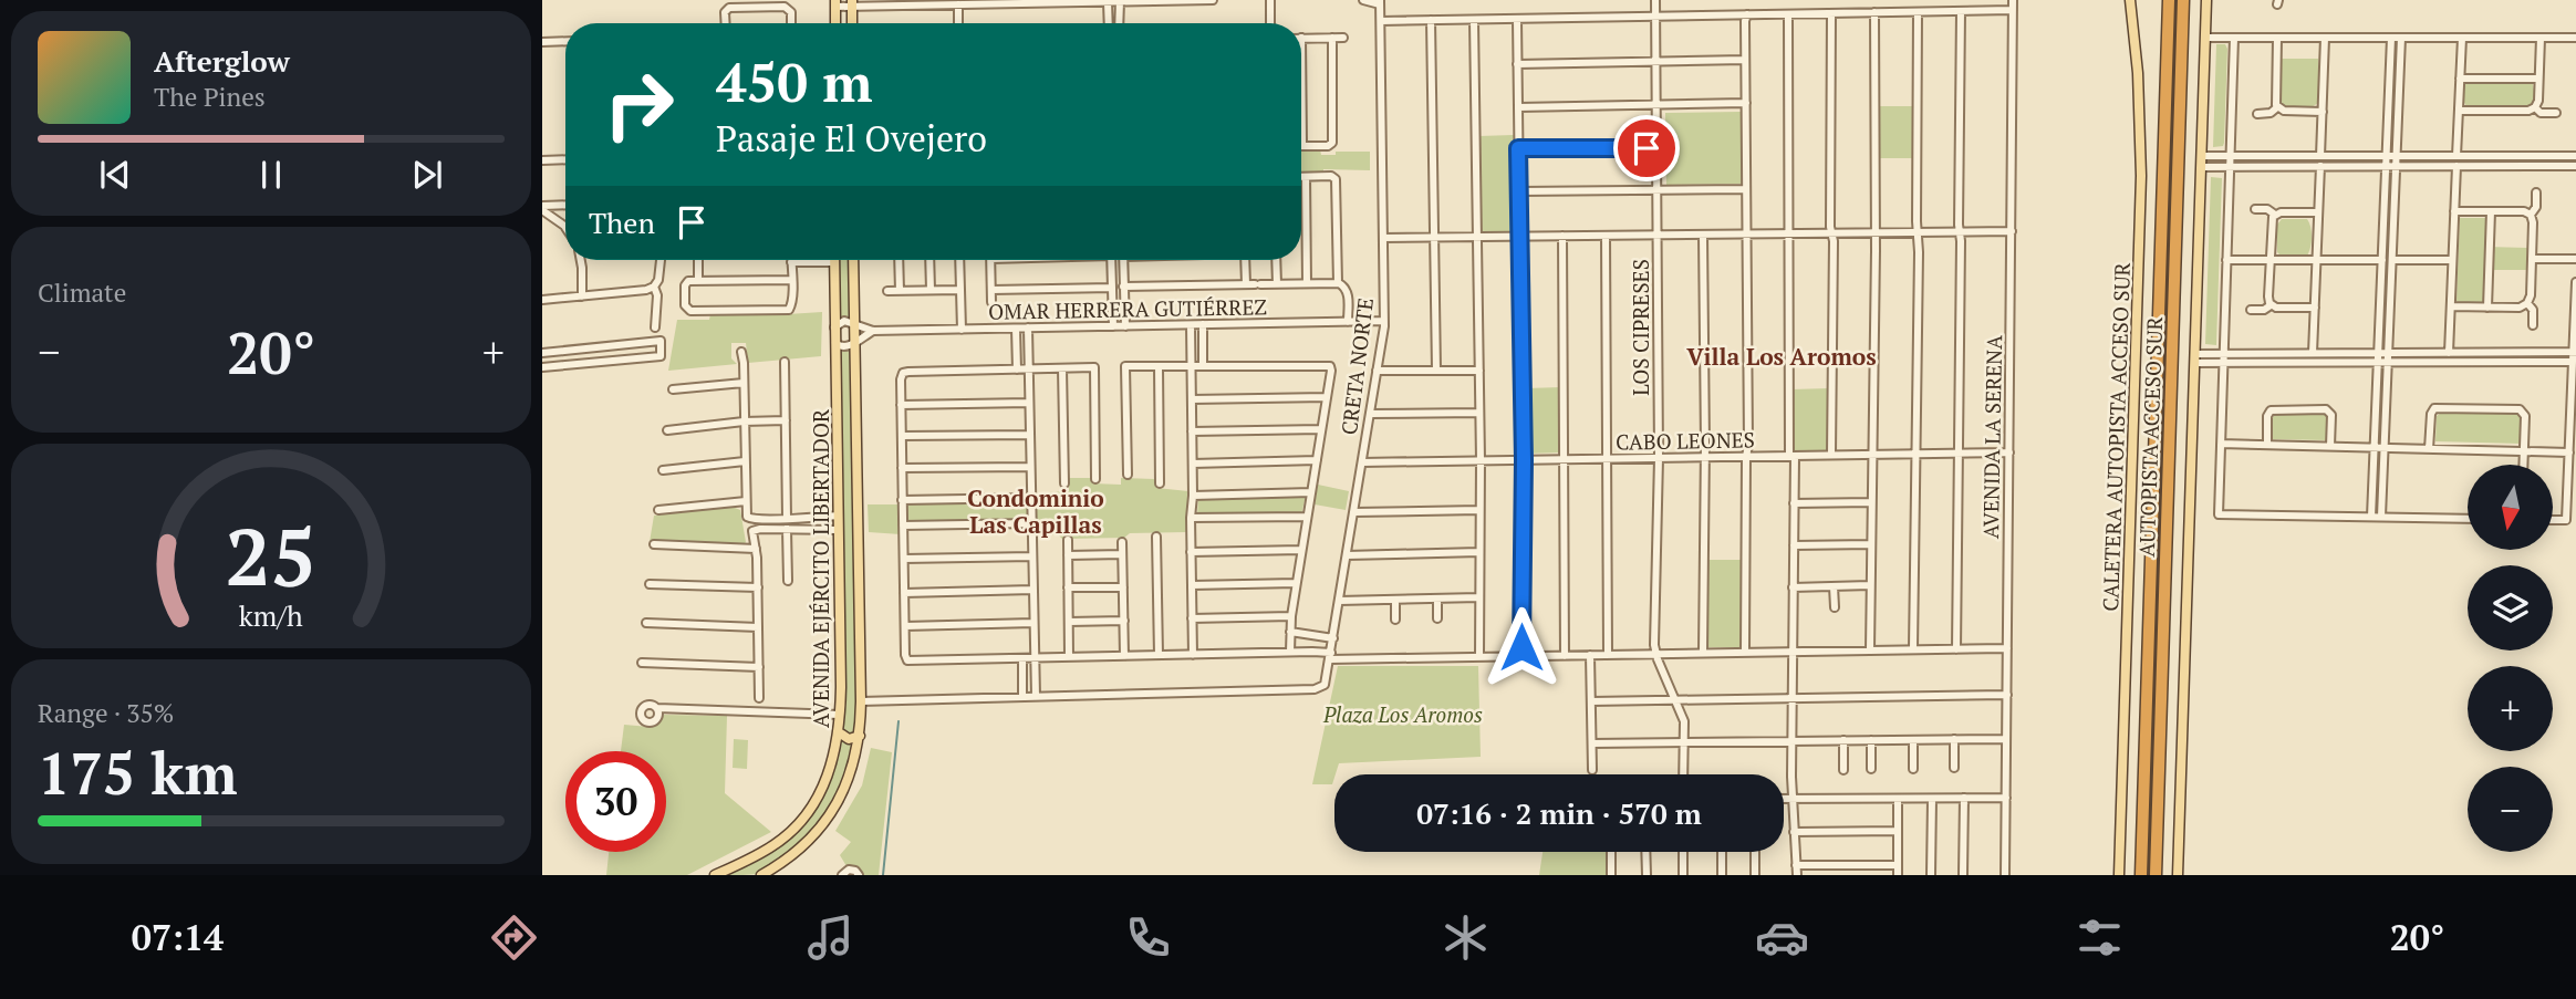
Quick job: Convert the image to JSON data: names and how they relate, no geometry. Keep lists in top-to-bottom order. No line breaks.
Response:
{"streets":{"highway":["AUTOPISTA ACCESO SUR"],"main road":["CALETERA AUTOPISTA ACCESO SUR","AVENIDA EJÉRCITO LIBERTADOR"],"street":["OMAR HERRERA GUTIÉRREZ","LOS CIPRESES","CRETA NORTE","AVENIDA LA SERENA","CABO LEONES"]},"crossings":[["OMAR HERRERA GUTIÉRREZ","CRETA NORTE"],["OMAR HERRERA GUTIÉRREZ","AVENIDA EJÉRCITO LIBERTADOR"],["LOS CIPRESES","CABO LEONES"],["CRETA NORTE","CABO LEONES"],["AVENIDA LA SERENA","CABO LEONES"]],"districts":["Villa Los Aromos","Condominio Las Capillas"],"parks":["Plaza Los Aromos"],"north":"bottom","page":{"turn":["450 m","Pasaje El Ovejero"],"song":["Afterglow","The Pines"],"then":"Then","tile":["Climate",["Range · 35%","175 km"]],"heat":["−","20°","+"],"map_buttons":["+","−"],"limit":"30","trip":"07:16 · 2 min · 570 m","tabs":["07:14","20°"],"gauge":["25","km/h"]}}
